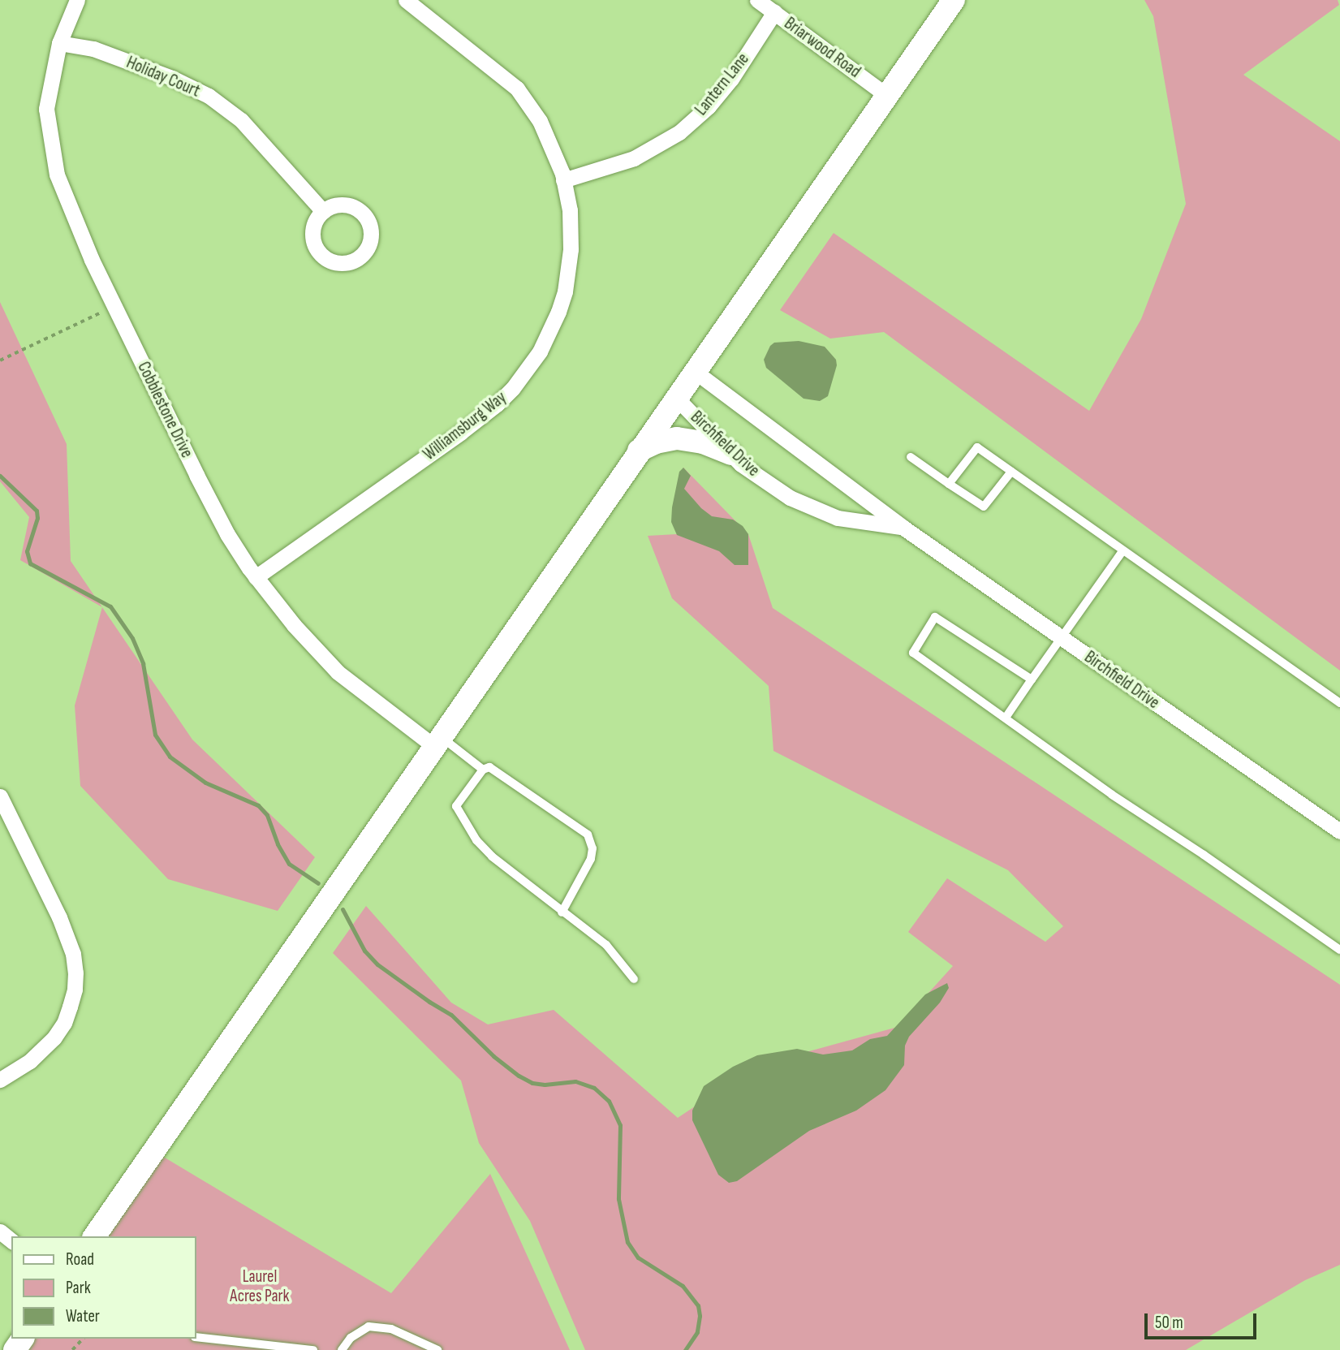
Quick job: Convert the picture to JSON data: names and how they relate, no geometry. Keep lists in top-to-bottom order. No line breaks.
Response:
{"streets":{"street":["Briarwood Road","Holiday Court","Lantern Lane","Cobblestone Drive","Williamsburg Way","Birchfield Drive"]},"crossings":[["Briarwood Road","Lantern Lane"],["Holiday Court","Cobblestone Drive"],["Lantern Lane","Williamsburg Way"],["Cobblestone Drive","Williamsburg Way"]],"parks":["Laurel Acres Park"],"legend":["Road","Park","Water"],"scale_bar":"50 m"}
